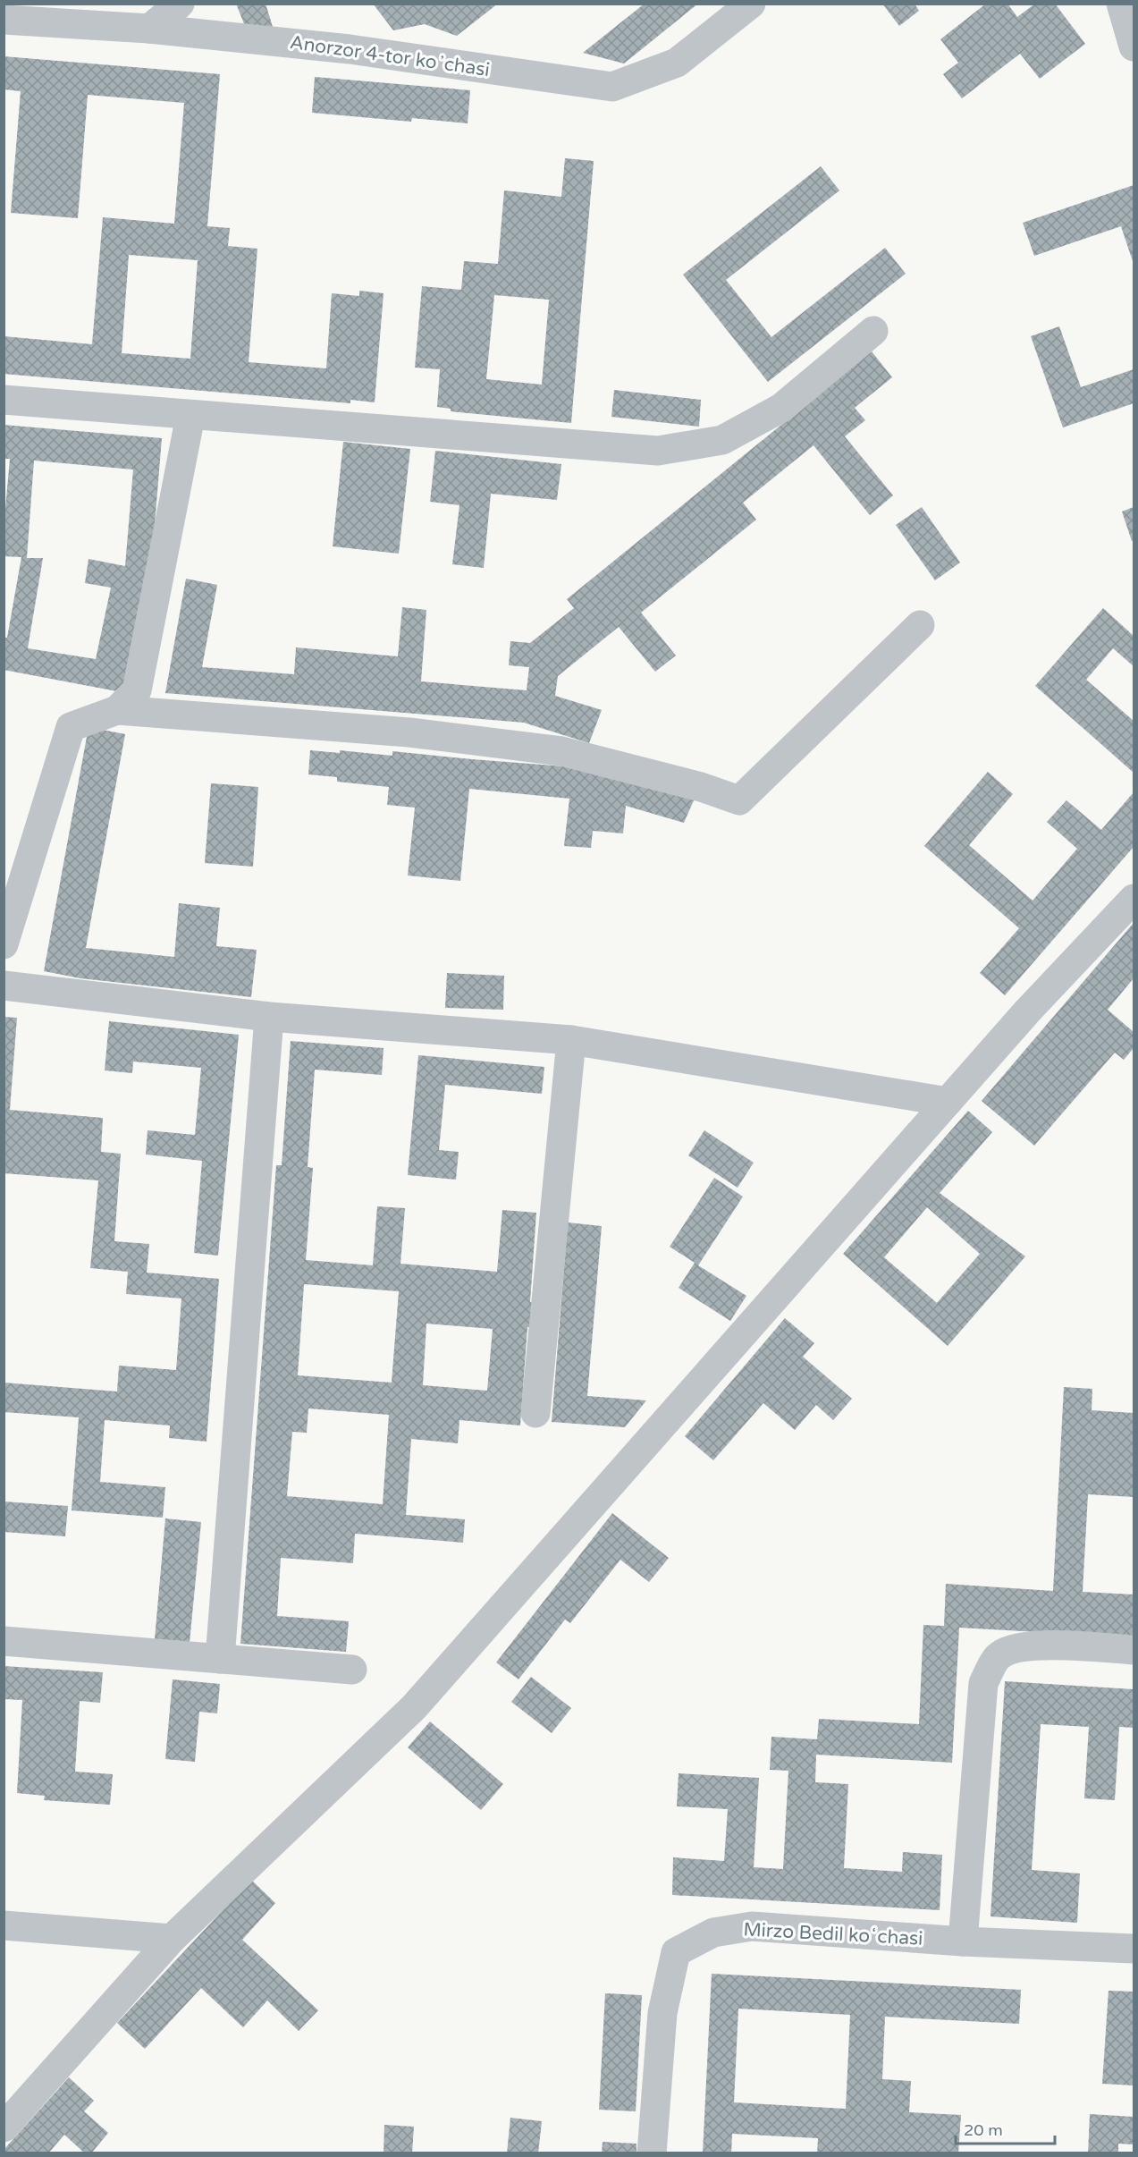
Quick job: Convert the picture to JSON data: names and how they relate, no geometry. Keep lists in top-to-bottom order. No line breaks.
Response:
{"streets":{"street":["Anorzor 4-tor koʼchasi","Mirzo Bedil koʻchasi"]},"scale_bar":"20 m"}
